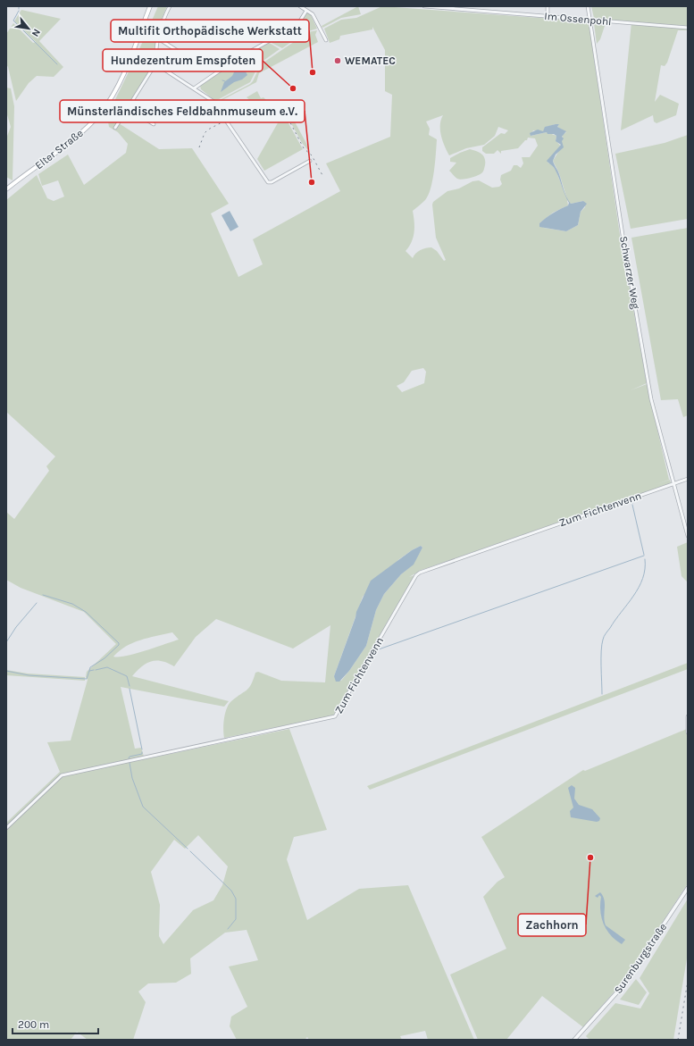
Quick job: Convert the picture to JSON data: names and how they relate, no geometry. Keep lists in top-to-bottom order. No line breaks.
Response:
{"streets":{"main road":["Elter Straße"],"street":["Im Ossenpohl","Schwarzer Weg","Zum Fichtenvenn","Surenburgstraße"]},"crossings":[["Im Ossenpohl","Schwarzer Weg"],["Schwarzer Weg","Zum Fichtenvenn"]],"places":["WEMATEC","Multifit Orthopädische Werkstatt","Hundezentrum Emspfoten","Münsterländisches Feldbahnmuseum e.V.","Zachhorn"],"scale_bar":"200 m","north":"bottom right"}
